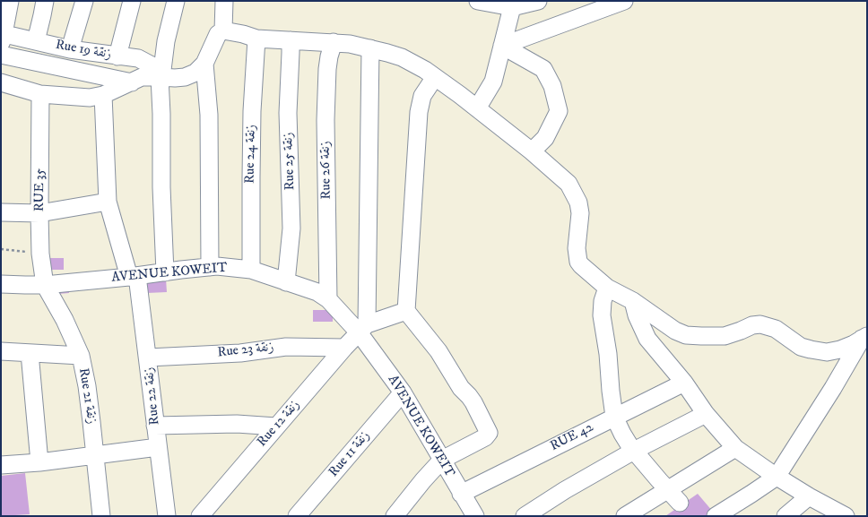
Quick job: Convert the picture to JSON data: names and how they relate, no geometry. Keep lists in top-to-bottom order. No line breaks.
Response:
{"streets":{"street":["Rue 19 زنقة","Rue 24 زنقة","Rue 25 زنقة","Rue 26 زنقة","RUE 35","AVENUE KOWEIT","Rue 23 زنقة","Rue 21 زنقة","Rue 22 زنقة","Rue 12 زنقة","RUE 42","Rue 11 زنقة"]},"crossings":[["Rue 24 زنقة","AVENUE KOWEIT"],["Rue 25 زنقة","AVENUE KOWEIT"],["Rue 26 زنقة","AVENUE KOWEIT"],["RUE 35","AVENUE KOWEIT"],["RUE 35","Rue 21 زنقة"],["AVENUE KOWEIT","Rue 21 زنقة"],["AVENUE KOWEIT","Rue 22 زنقة"],["AVENUE KOWEIT","Rue 12 زنقة"],["AVENUE KOWEIT","RUE 42"],["AVENUE KOWEIT","Rue 11 زنقة"],["Rue 23 زنقة","Rue 22 زنقة"],["Rue 23 زنقة","Rue 12 زنقة"]]}
